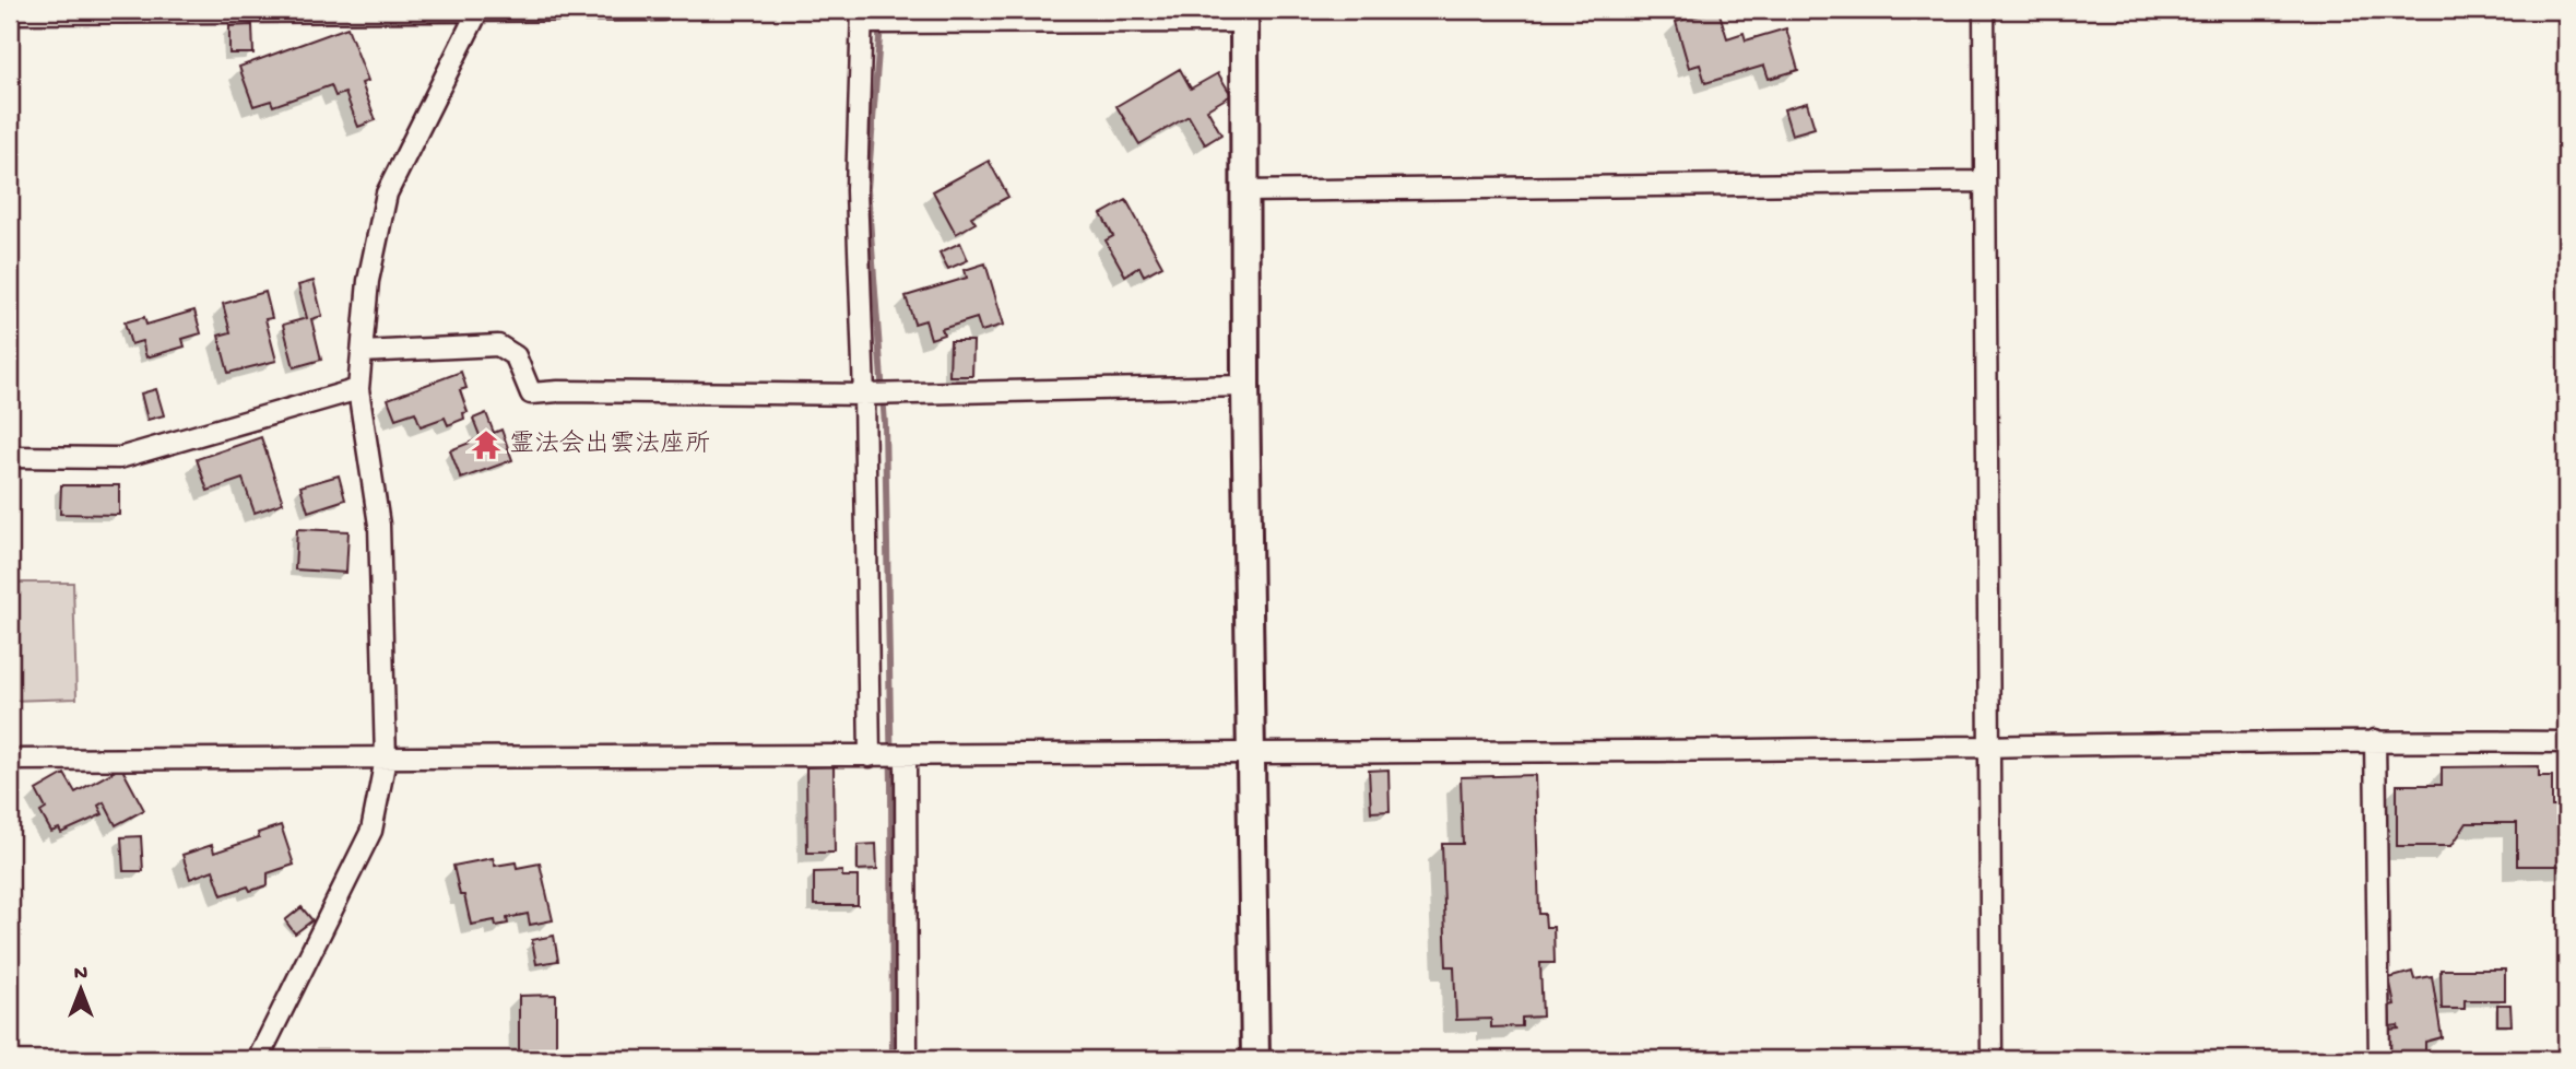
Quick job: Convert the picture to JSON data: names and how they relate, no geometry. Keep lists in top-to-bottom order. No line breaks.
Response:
{"places":{"temple":["霊法会出雲法座所"]},"north":"top"}
